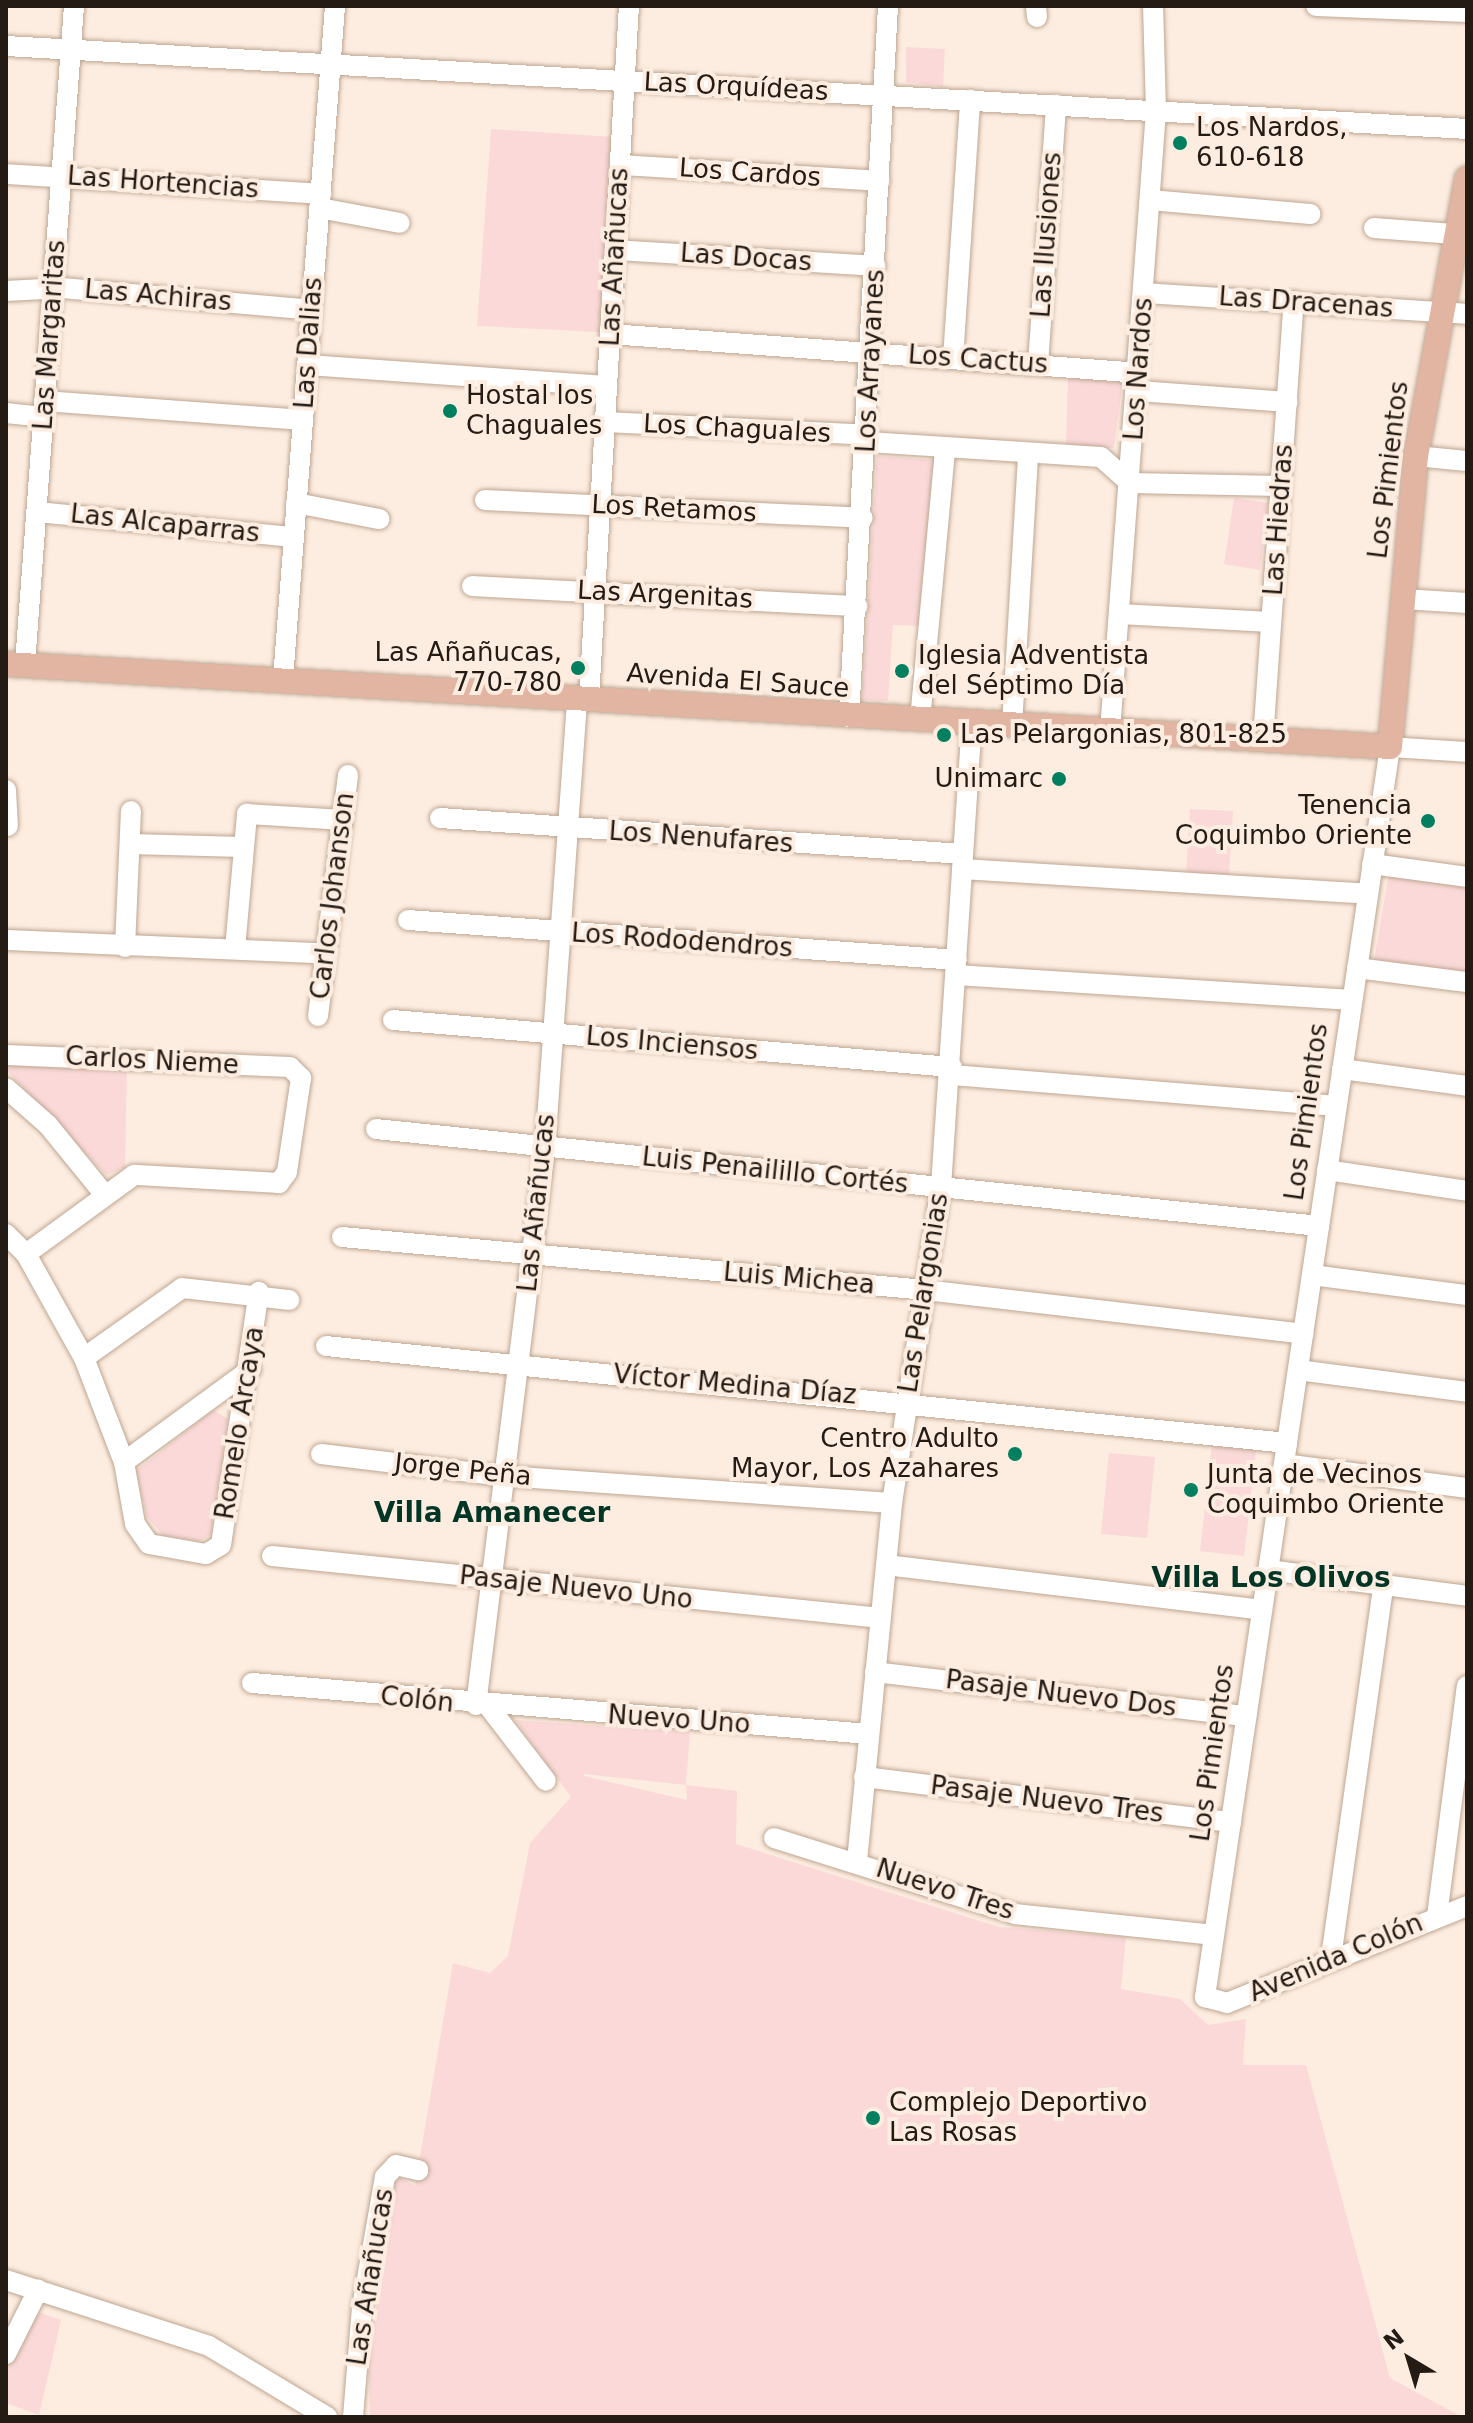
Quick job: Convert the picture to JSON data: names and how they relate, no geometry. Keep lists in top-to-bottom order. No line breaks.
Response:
{"streets":{"main road":["Los Pimientos","Avenida El Sauce"],"street":["Las Orquídeas","Los Cardos","Las Hortencias","Las Ilusiones","Las Añañucas","Las Docas","Las Achiras","Las Dracenas","Las Margaritas","Las Dalias","Los Cactus","Los Arrayanes","Los Nardos","Los Chaguales","Los Retamos","Las Hiedras","Las Alcaparras","Las Argenitas","Los Nenufares","Carlos Johanson","Los Rododendros","Los Inciensos","Carlos Nieme","Luis Penailillo Cortés","Luis Michea","Las Pelargonias","Víctor Medina Díaz","Romelo Arcaya","Jorge Peña","Pasaje Nuevo Uno","Pasaje Nuevo Dos","Colón","Nuevo Uno","Pasaje Nuevo Tres","Nuevo Tres","Avenida Colón"]},"crossings":[["Las Orquídeas","Las Ilusiones"],["Las Orquídeas","Las Añañucas"],["Las Orquídeas","Las Margaritas"],["Las Orquídeas","Las Dalias"],["Las Orquídeas","Los Arrayanes"],["Las Orquídeas","Los Nardos"],["Los Cardos","Las Añañucas"],["Los Cardos","Los Arrayanes"],["Las Hortencias","Las Margaritas"],["Las Hortencias","Las Dalias"],["Las Ilusiones","Los Cactus"],["Las Añañucas","Las Docas"],["Las Añañucas","Los Cactus"],["Las Añañucas","Los Chaguales"],["Las Añañucas","Los Retamos"],["Las Añañucas","Las Argenitas"],["Las Añañucas","Avenida El Sauce"],["Las Añañucas","Los Nenufares"],["Las Añañucas","Los Rododendros"],["Las Añañucas","Los Inciensos"],["Las Añañucas","Luis Penailillo Cortés"],["Las Añañucas","Luis Michea"],["Las Añañucas","Víctor Medina Díaz"],["Las Añañucas","Jorge Peña"],["Las Añañucas","Pasaje Nuevo Uno"],["Las Añañucas","Colón"],["Las Añañucas","Nuevo Uno"],["Las Docas","Los Arrayanes"],["Las Achiras","Las Margaritas"],["Las Achiras","Las Dalias"],["Las Dracenas","Los Nardos"],["Las Dracenas","Los Pimientos"],["Las Dracenas","Las Hiedras"],["Las Margaritas","Las Alcaparras"],["Las Margaritas","Avenida El Sauce"],["Las Dalias","Las Alcaparras"],["Las Dalias","Avenida El Sauce"],["Los Cactus","Los Arrayanes"],["Los Cactus","Los Nardos"],["Los Arrayanes","Los Chaguales"],["Los Arrayanes","Los Retamos"],["Los Arrayanes","Las Argenitas"],["Los Arrayanes","Avenida El Sauce"],["Los Nardos","Los Chaguales"],["Los Nardos","Avenida El Sauce"],["Los Pimientos","Avenida El Sauce"],["Los Pimientos","Los Nenufares"],["Los Pimientos","Los Rododendros"],["Los Pimientos","Los Inciensos"],["Los Pimientos","Luis Penailillo Cortés"],["Los Pimientos","Luis Michea"],["Los Pimientos","Víctor Medina Díaz"],["Los Pimientos","Pasaje Nuevo Dos"],["Los Pimientos","Pasaje Nuevo Tres"],["Los Pimientos","Nuevo Tres"],["Los Pimientos","Avenida Colón"],["Las Hiedras","Avenida El Sauce"],["Avenida El Sauce","Las Pelargonias"],["Los Nenufares","Las Pelargonias"],["Los Rododendros","Las Pelargonias"],["Los Inciensos","Las Pelargonias"],["Luis Penailillo Cortés","Las Pelargonias"],["Luis Michea","Las Pelargonias"],["Las Pelargonias","Víctor Medina Díaz"],["Las Pelargonias","Jorge Peña"],["Las Pelargonias","Pasaje Nuevo Uno"],["Las Pelargonias","Pasaje Nuevo Dos"],["Las Pelargonias","Nuevo Uno"],["Las Pelargonias","Pasaje Nuevo Tres"],["Las Pelargonias","Nuevo Tres"],["Colón","Nuevo Uno"]],"districts":["Villa Amanecer","Villa Los Olivos"],"places":["Los Nardos, 610-618","Hostal los Chaguales","Las Añañucas, 770-780","Iglesia Adventista del Séptimo Día","Las Pelargonias, 801-825","Unimarc","Tenencia Coquimbo Oriente","Centro Adulto Mayor, Los Azahares","Junta de Vecinos Coquimbo Oriente","Complejo Deportivo Las Rosas"],"north":"top left"}
